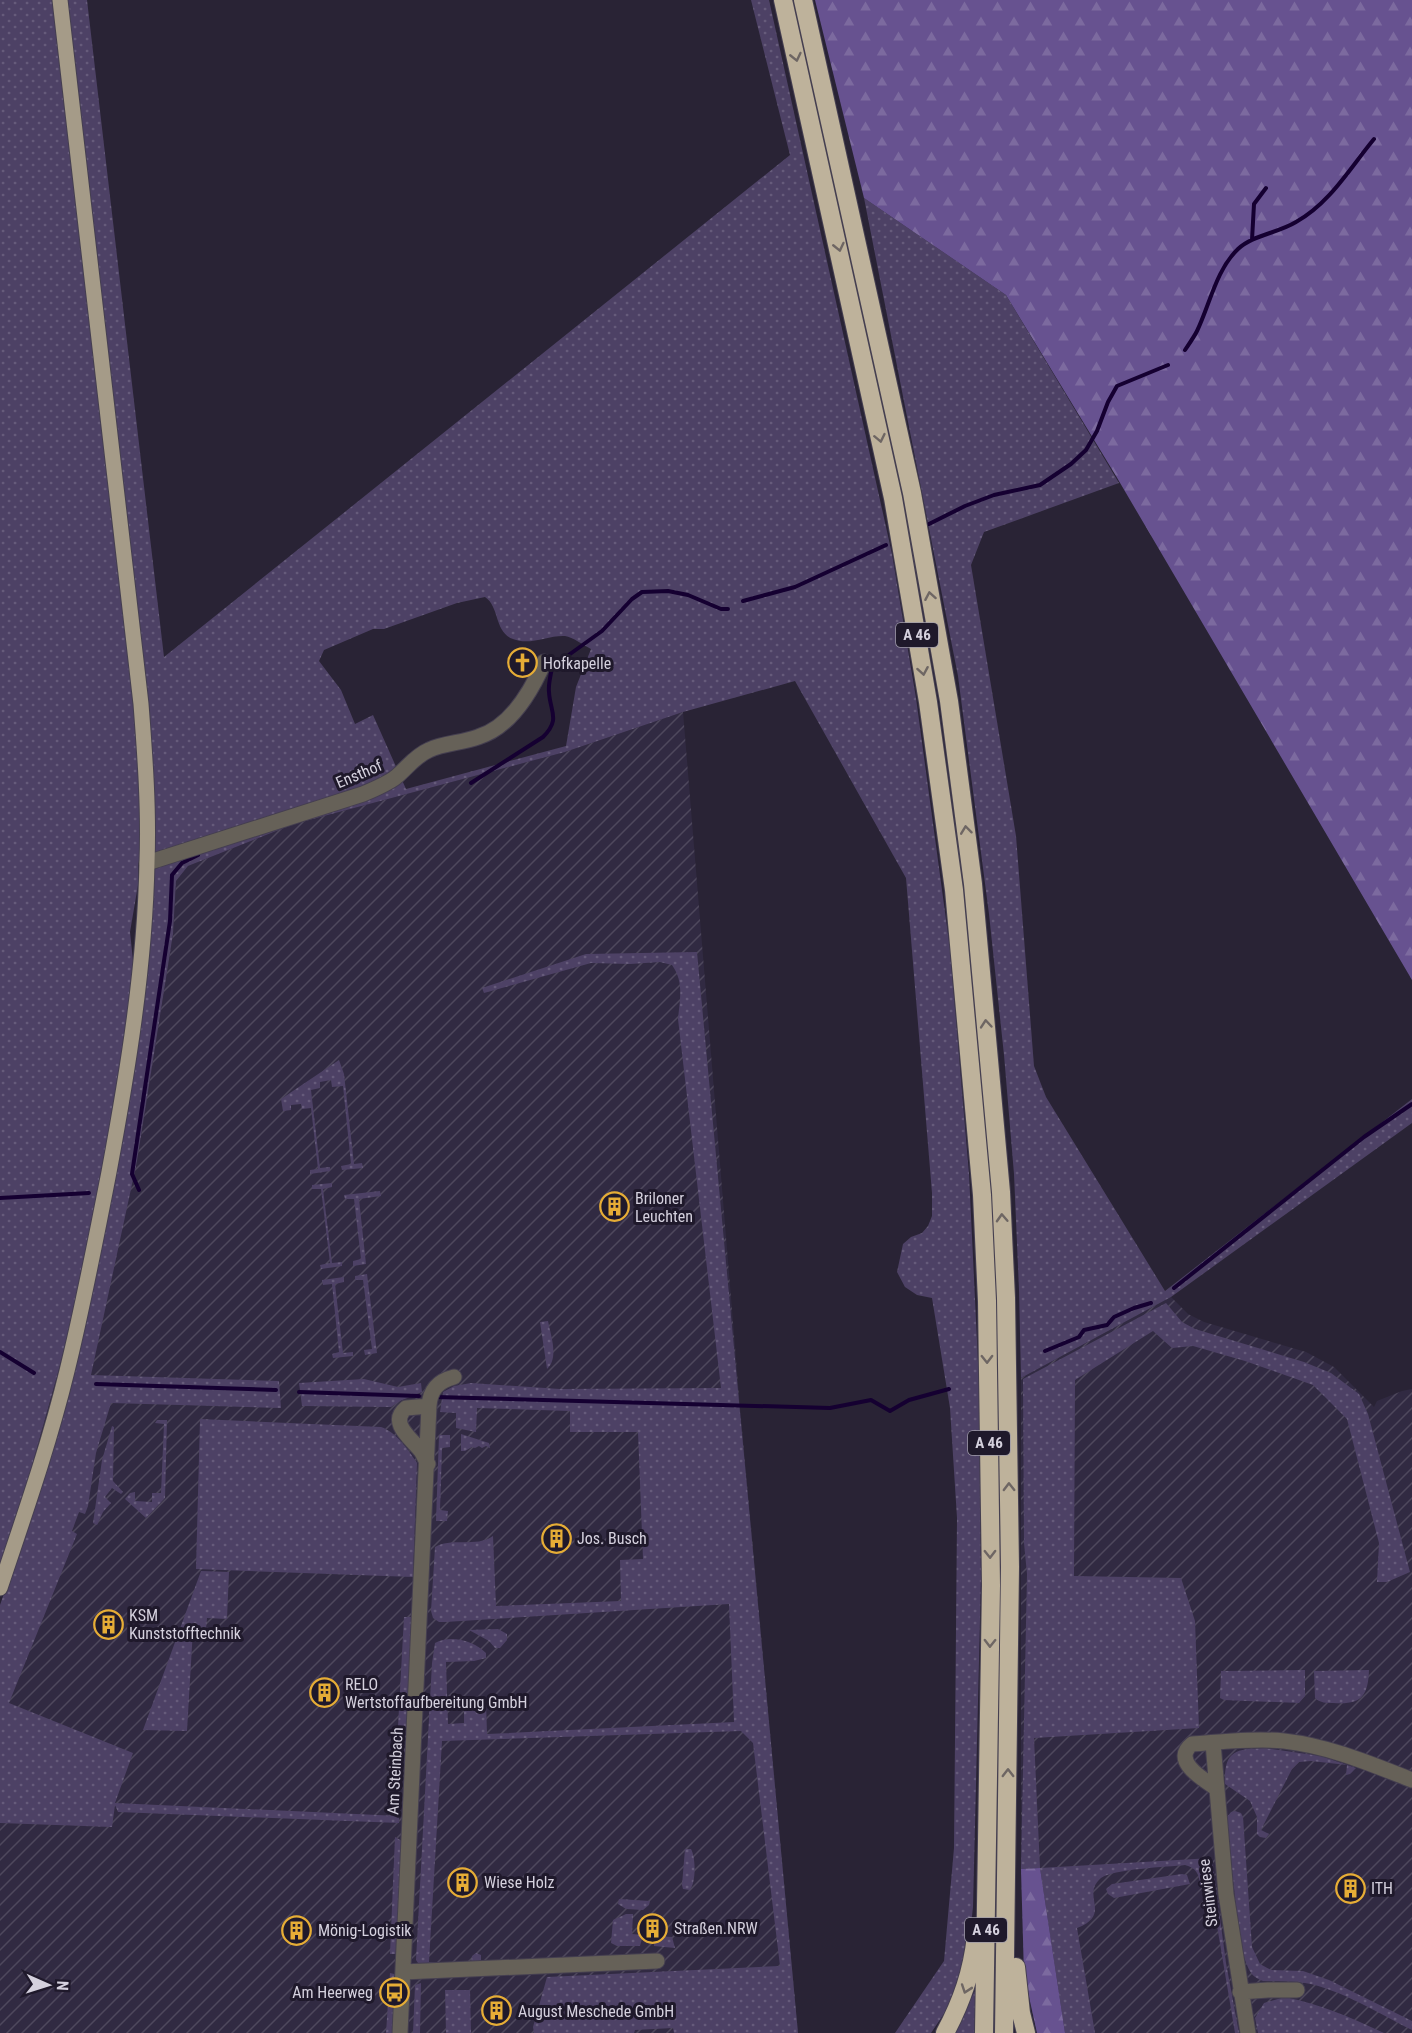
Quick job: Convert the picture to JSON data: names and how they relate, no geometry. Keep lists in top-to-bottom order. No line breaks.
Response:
{"streets":{"highway":["A 46"],"street":["Ensthof","Am Steinbach","Steinwiese"]},"places":{"church":["Hofkapelle"],"building":["Briloner Leuchten","Jos. Busch","KSM Kunststofftechnik","RELO Wertstoffaufbereitung GmbH","Wiese Holz","ITH","Straßen.NRW","Mönig-Logistik","August Meschede GmbH"],"bus stop":["Am Heerweg"]},"north":"right"}
